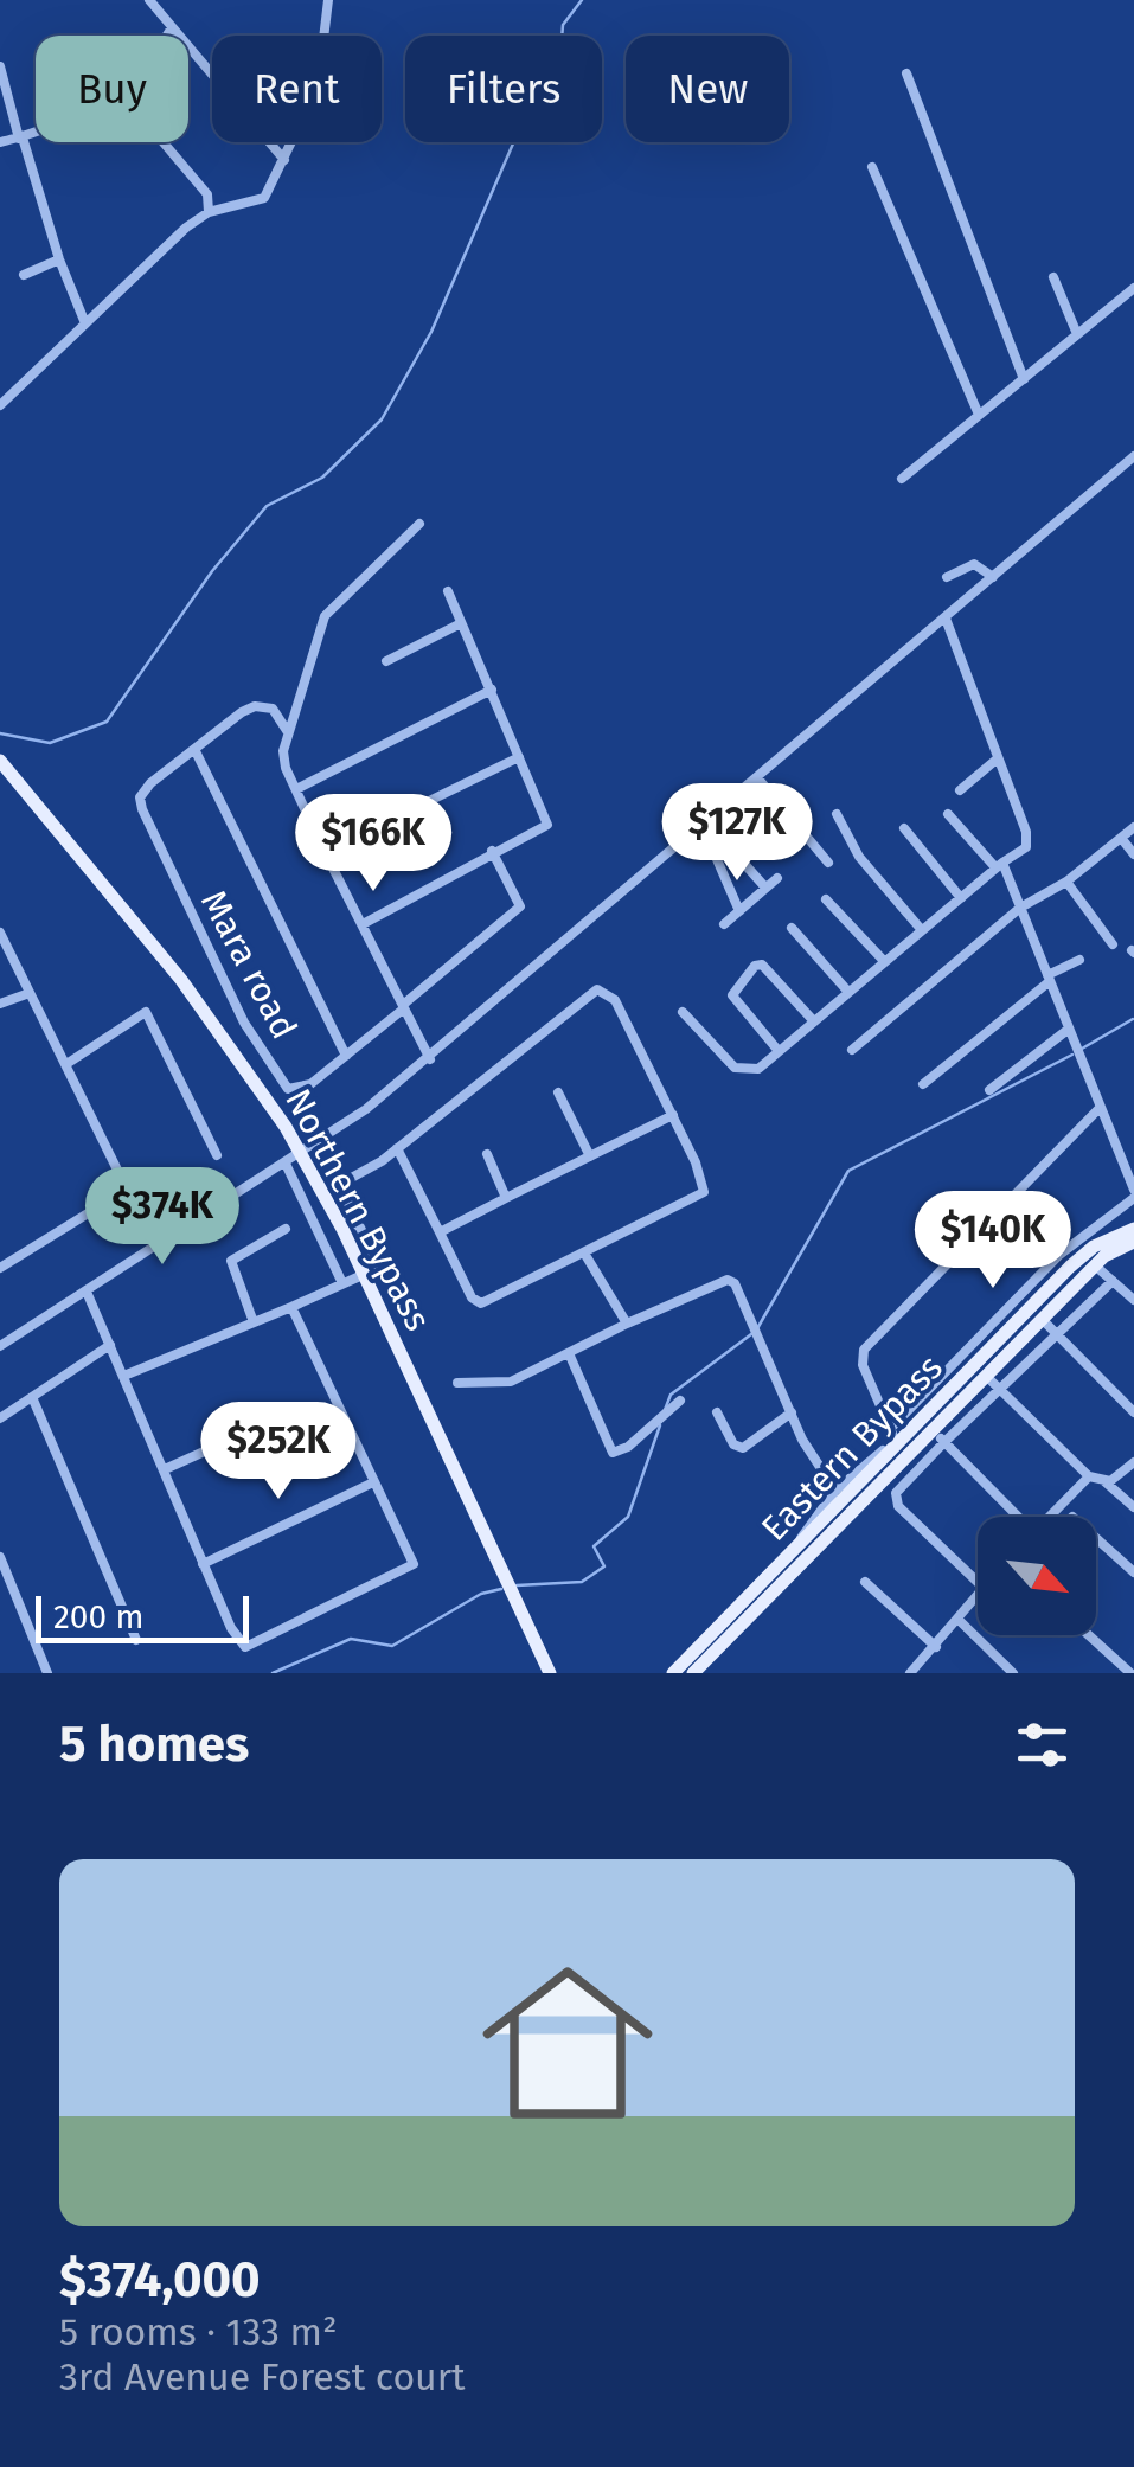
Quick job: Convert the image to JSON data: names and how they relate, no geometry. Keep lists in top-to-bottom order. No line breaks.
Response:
{"streets":{"main road":["Northern Bypass","Eastern Bypass"],"street":["Mara road"]},"scale_bar":"200 m","north":"bottom right","page":{"chip":["Buy","Rent","Filters","New"],"price":["$127K","$166K","$374K","$140K","$252K"],"scale":"200 m","heading":"5 homes","list":[{"name":"$374,000","note":"5 rooms · 133 m² · 3rd Avenue Forest court"}]}}
